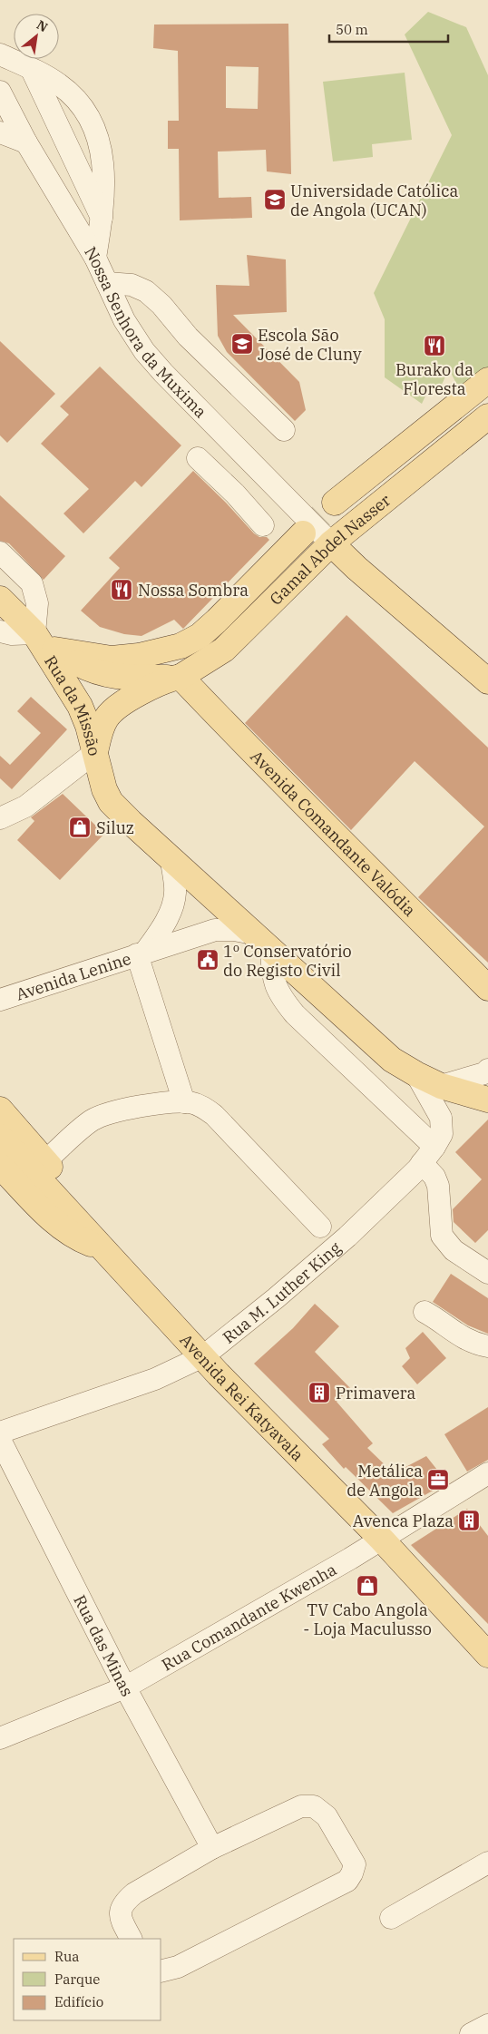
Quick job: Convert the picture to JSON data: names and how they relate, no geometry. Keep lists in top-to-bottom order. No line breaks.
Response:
{"streets":{"main road":["Gamal Abdel Nasser","Rua da Missão","Avenida Comandante Valódia","Avenida Rei Katyavala"],"street":["Nossa Senhora da Muxima","Avenida Lenine","Rua M. Luther King","Rua Comandante Kwenha","Rua das Minas"]},"crossings":[["Nossa Senhora da Muxima","Gamal Abdel Nasser"],["Gamal Abdel Nasser","Rua da Missão"],["Gamal Abdel Nasser","Avenida Comandante Valódia"],["Rua da Missão","Avenida Lenine"],["Rua M. Luther King","Avenida Rei Katyavala"],["Avenida Rei Katyavala","Rua Comandante Kwenha"],["Rua Comandante Kwenha","Rua das Minas"]],"places":{"school or university":["Universidade Católica de Angola (UCAN)","Escola São José de Cluny"],"restaurant":["Burako da Floresta","Nossa Sombra"],"shop":["Siluz","TV Cabo Angola - Loja Maculusso"],"public building":["1º Conservatório do Registo Civil"],"building":["Primavera","Avenca Plaza"],"office":["Metálica de Angola"]},"legend":["Rua","Parque","Edifício"],"scale_bar":"50 m","north":"top right"}
